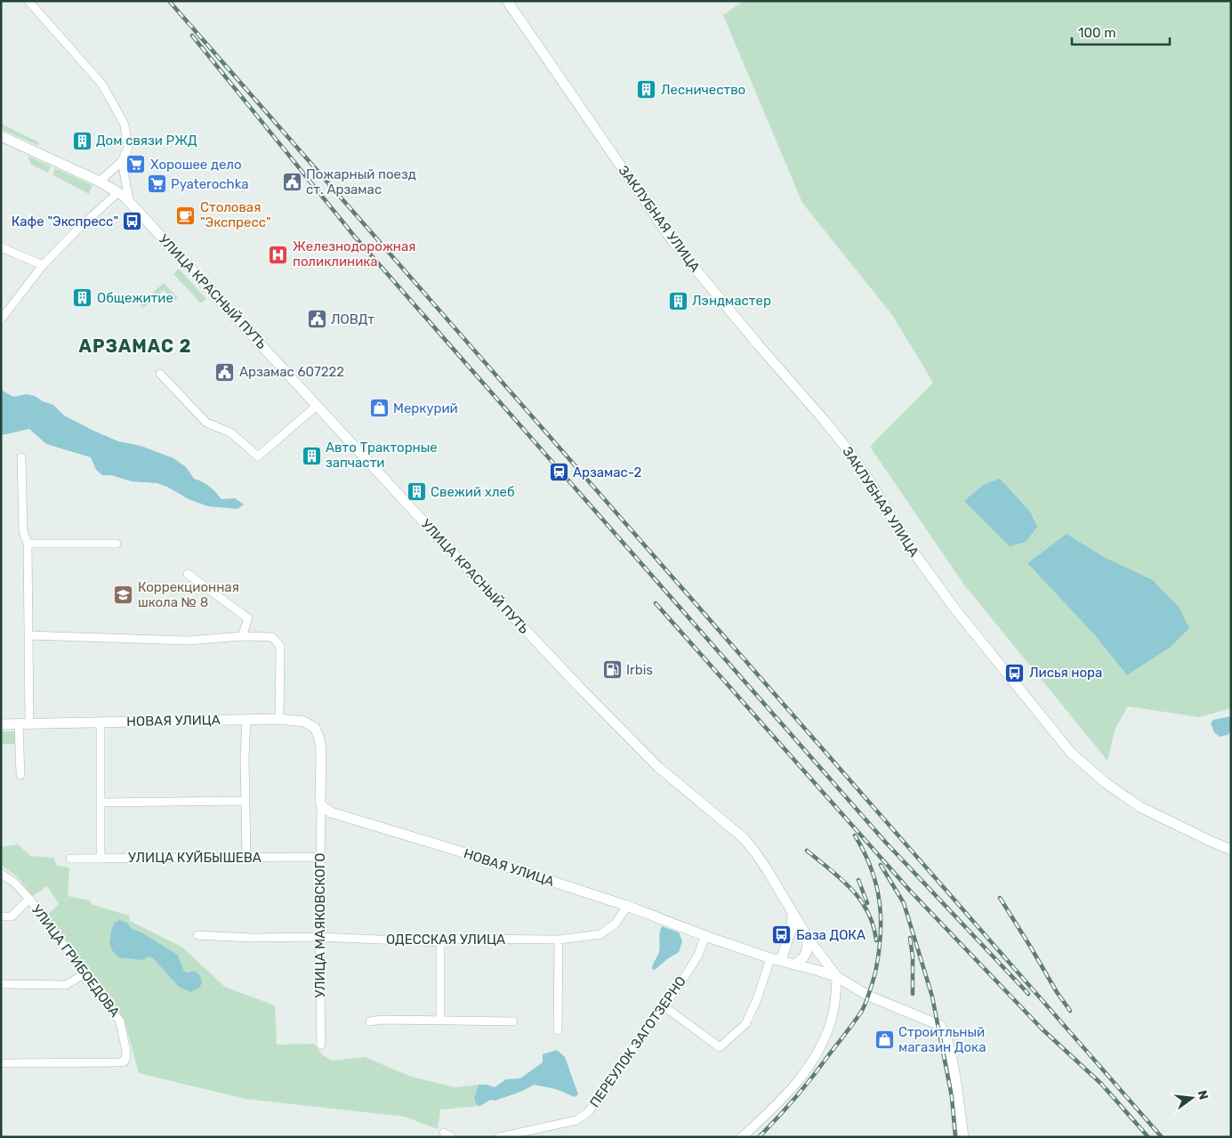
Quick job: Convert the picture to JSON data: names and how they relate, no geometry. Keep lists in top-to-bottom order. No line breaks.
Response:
{"streets":{"main road":["ЗАКЛУБНАЯ УЛИЦА","УЛИЦА КРАСНЫЙ ПУТЬ","НОВАЯ УЛИЦА"],"street":["УЛИЦА КУЙБЫШЕВА","УЛИЦА МАЯКОВСКОГО","ОДЕССКАЯ УЛИЦА","УЛИЦА ГРИБОЕДОВА","ПЕРЕУЛОК ЗАГОТЗЕРНО"]},"crossings":[["УЛИЦА КРАСНЫЙ ПУТЬ","НОВАЯ УЛИЦА"],["НОВАЯ УЛИЦА","УЛИЦА МАЯКОВСКОГО"],["НОВАЯ УЛИЦА","ОДЕССКАЯ УЛИЦА"],["НОВАЯ УЛИЦА","ПЕРЕУЛОК ЗАГОТЗЕРНО"],["УЛИЦА КУЙБЫШЕВА","УЛИЦА МАЯКОВСКОГО"],["УЛИЦА МАЯКОВСКОГО","ОДЕССКАЯ УЛИЦА"]],"districts":["АРЗАМАС 2"],"places":{"building":["Лесничество","Дом связи РЖД","Общежитие","Лэндмастер","Авто Тракторные запчасти","Свежий хлеб"],"supermarket":["Хорошее дело","Pyaterochka"],"public building":["Пожарный поезд ст. Арзамас","ЛОВДт","Арзамас 607222"],"cafe":["Столовая \"Экспресс\""],"bus stop":["Кафе \"Экспресс\"","Лисья нора","База ДОКА"],"hospital":["Железнодорожная поликлиника"],"shop":["Меркурий","Строитльный магазин Дока"],"station":["Арзамас-2"],"school or university":["Коррекционная школа № 8"],"fuel station":["Irbis"]},"scale_bar":"100 m","north":"right"}
